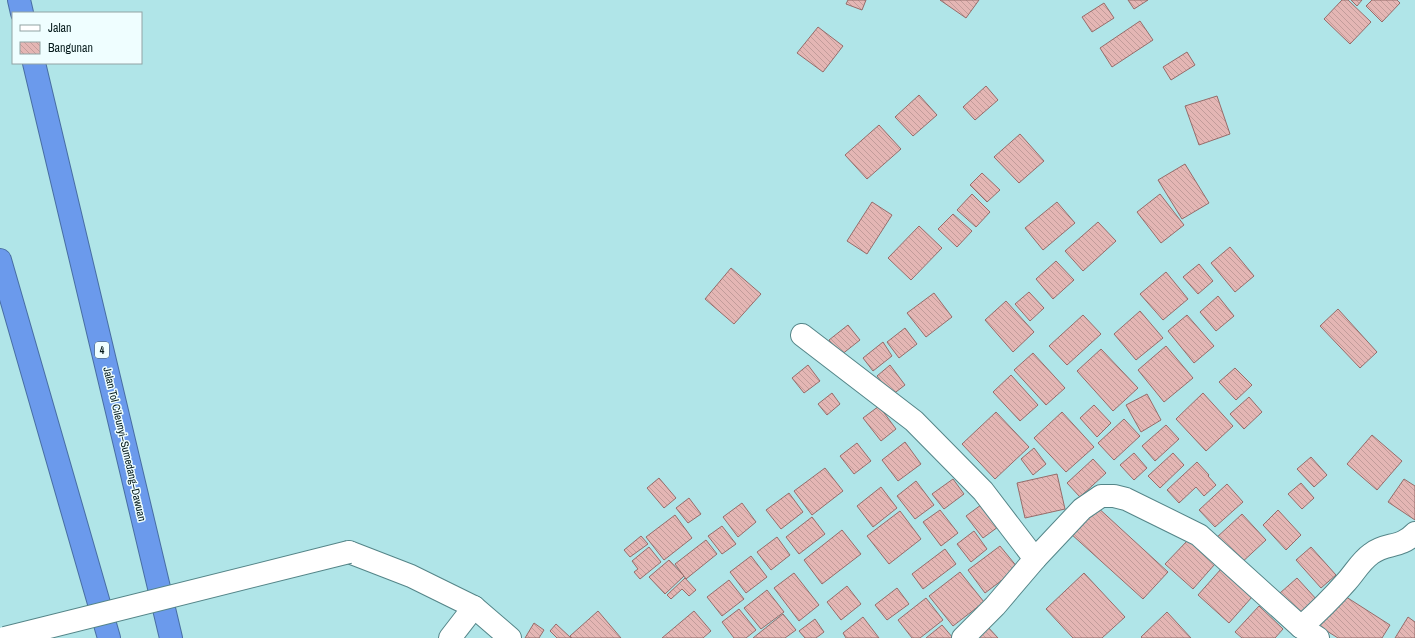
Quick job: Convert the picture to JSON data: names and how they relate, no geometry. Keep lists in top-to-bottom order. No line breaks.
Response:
{"streets":{"highway":["4","Jalan Tol Cileunyi–Sumedang–Dawuan"]},"legend":["Jalan","Bangunan"]}
